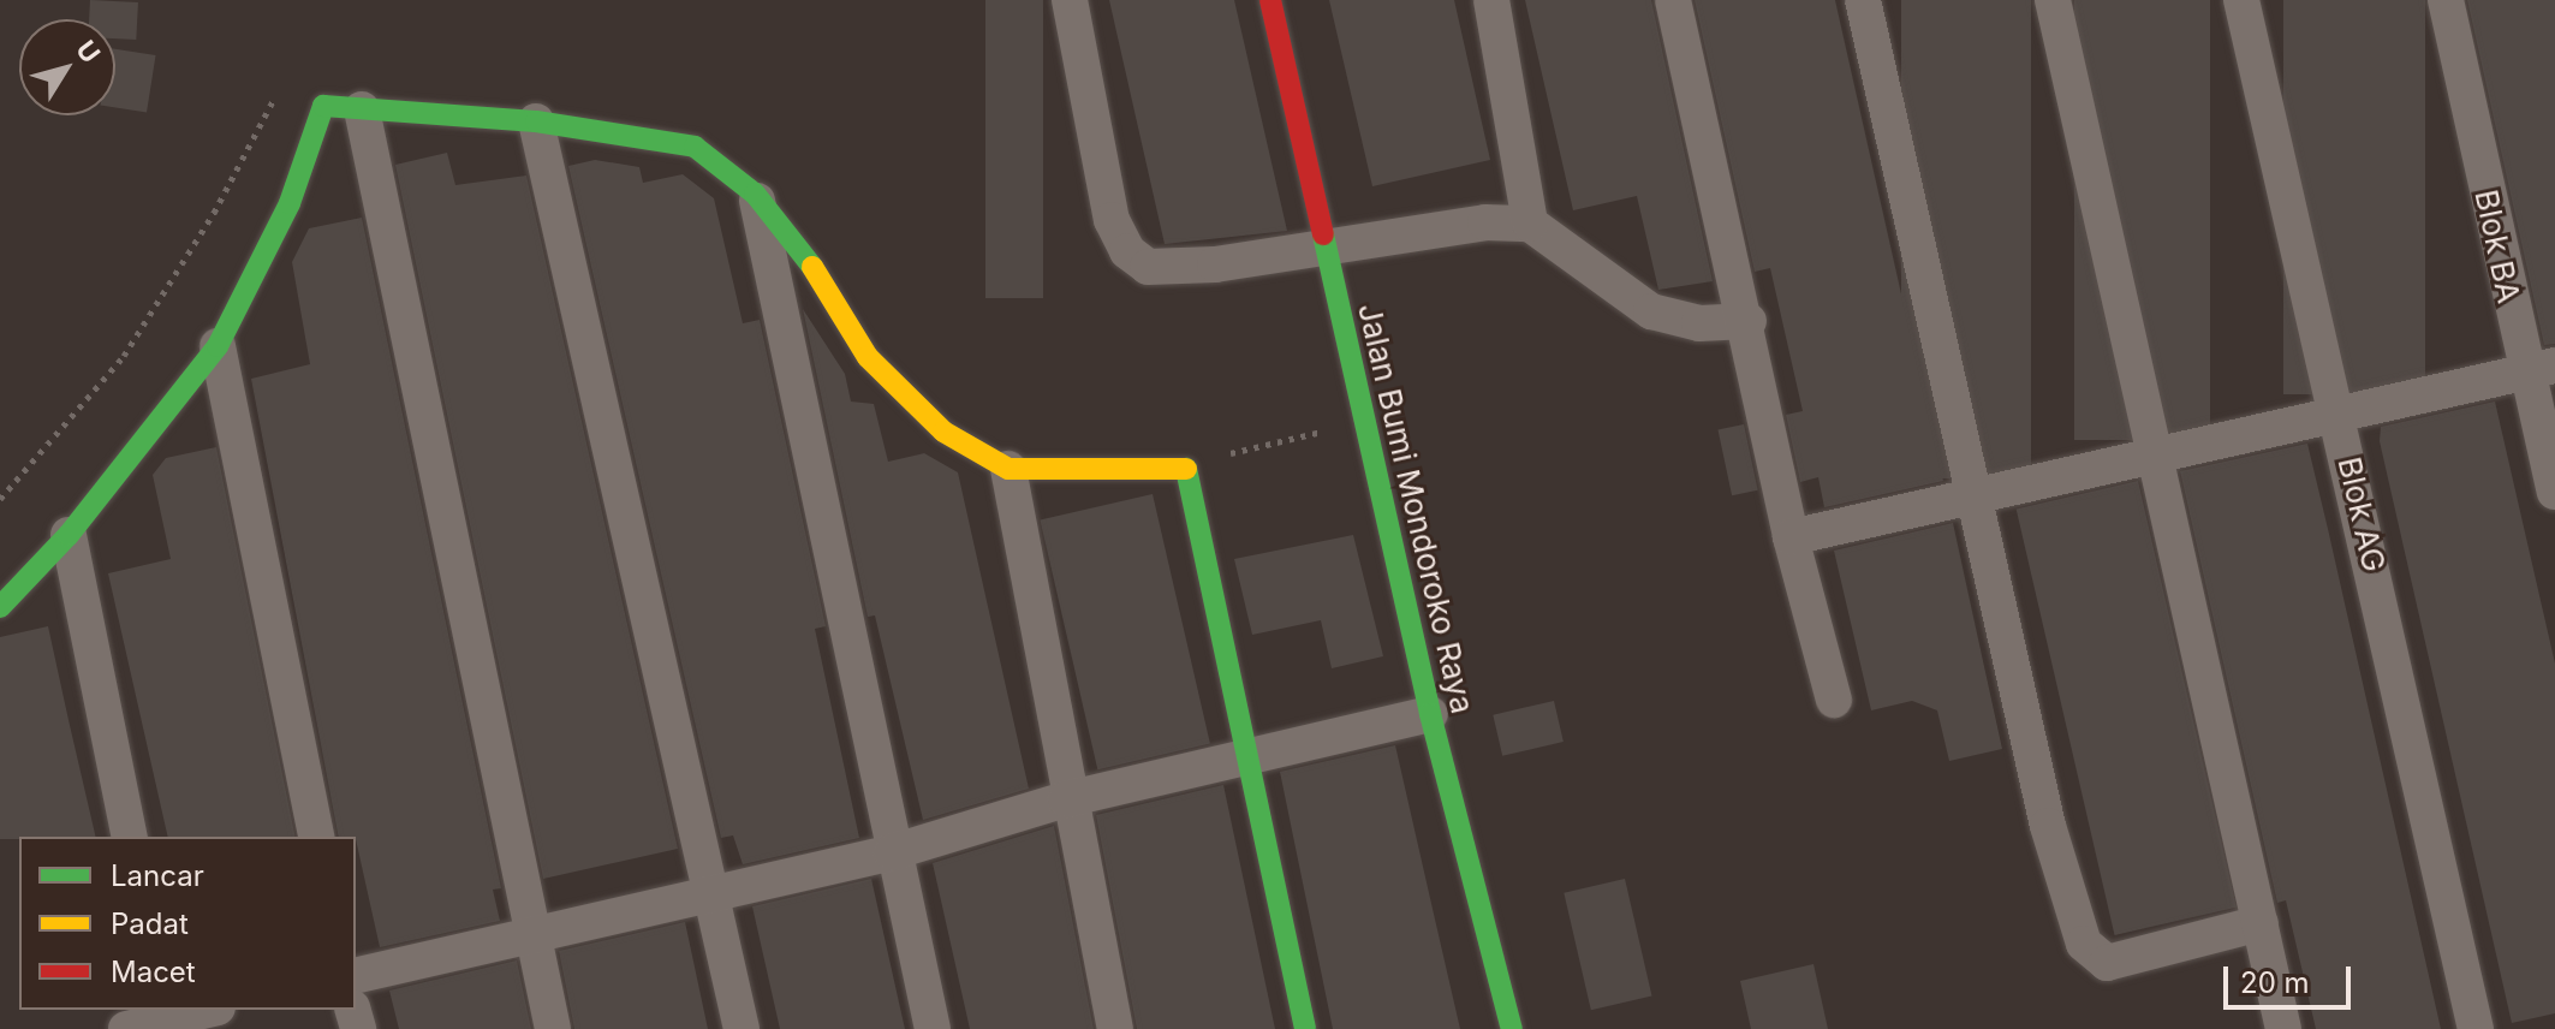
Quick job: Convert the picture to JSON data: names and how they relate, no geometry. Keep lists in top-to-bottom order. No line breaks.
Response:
{"streets":{"street":["Blok BA","Jalan Bumi Mondoroko Raya","Blok AG"]},"legend":["Lancar","Padat","Macet"],"scale_bar":"20 m","north":"top right"}
